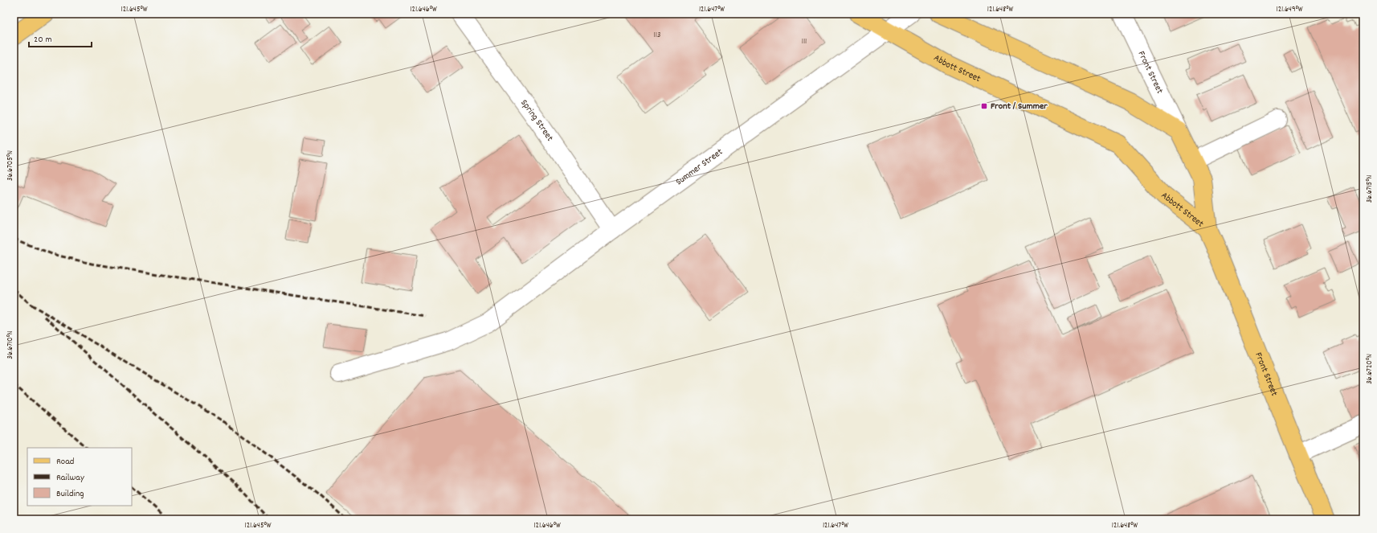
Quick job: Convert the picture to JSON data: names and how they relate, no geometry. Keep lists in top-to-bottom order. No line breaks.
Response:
{"streets":{"main road":["Abbott Street","Front Street"],"street":["Spring Street","Summer Street"]},"crossings":[["Abbott Street","Front Street"],["Abbott Street","Summer Street"],["Spring Street","Summer Street"]],"places":{"transit":["Front / Summer"]},"house_numbers":["113","111"],"legend":["Road","Railway","Building"],"scale_bar":"20 m","coordinates":["121.645°W","121.646°W","121.647°W","121.648°W","121.649°W","36.6705°N","36.6715°N","36.6710°N","36.6720°N"]}
